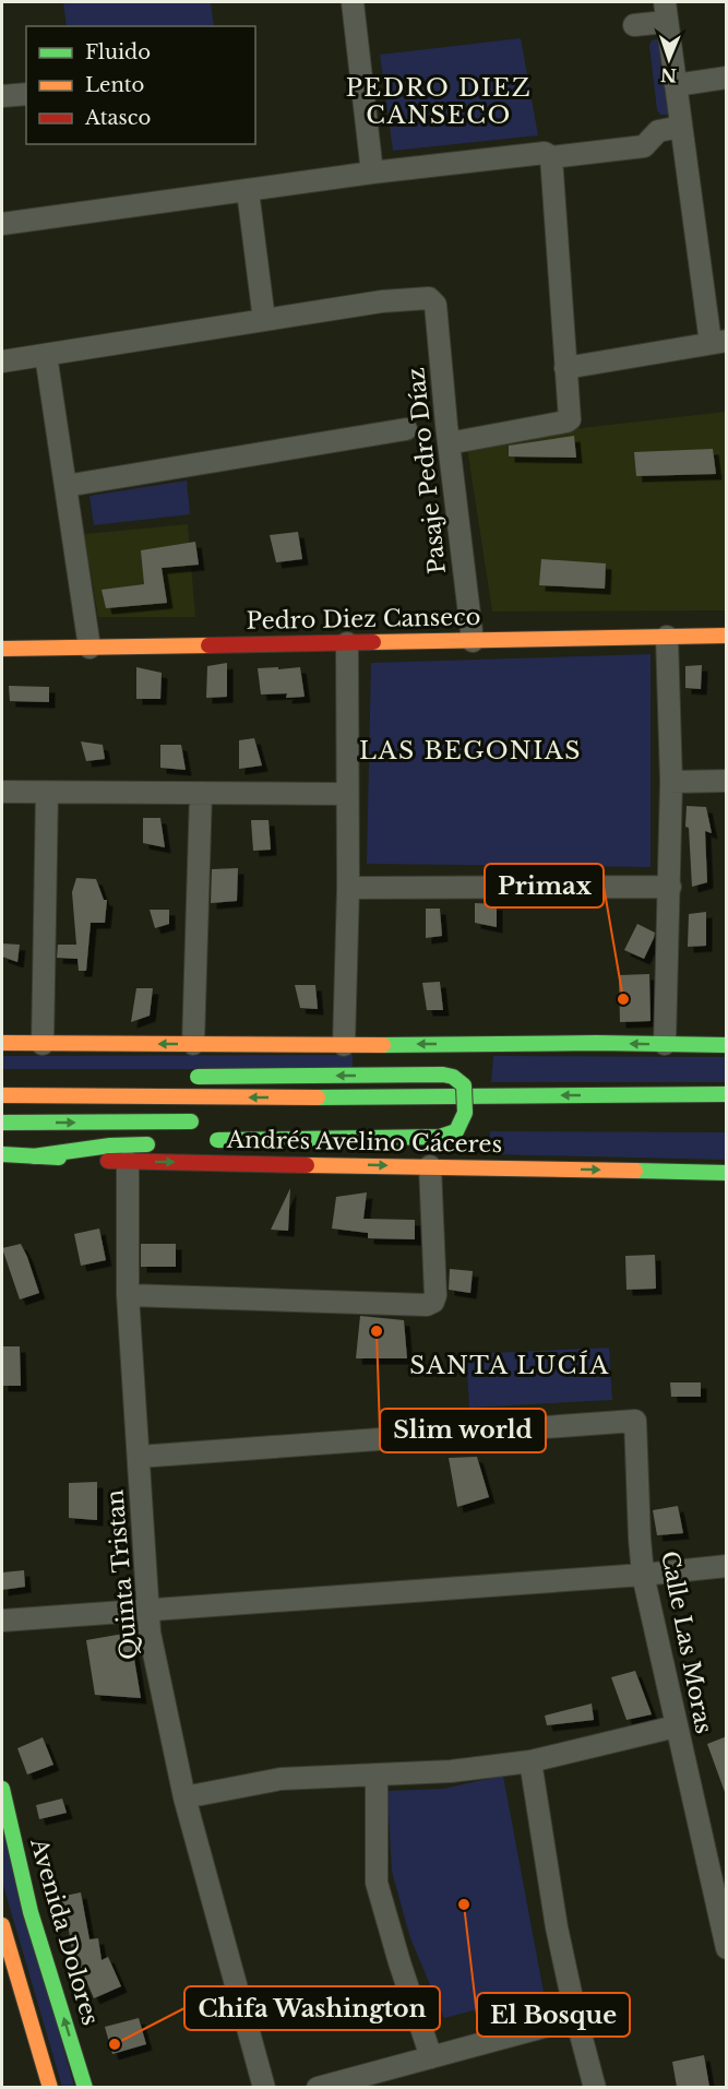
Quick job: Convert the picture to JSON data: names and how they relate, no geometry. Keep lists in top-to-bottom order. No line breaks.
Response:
{"streets":{"main road":["Pedro Diez Canseco","Andrés Avelino Cáceres","Avenida Dolores"],"street":["Pasaje Pedro Díaz","Quinta Tristan","Calle Las Moras"]},"crossings":[["Pasaje Pedro Díaz","Pedro Diez Canseco"],["Andrés Avelino Cáceres","Quinta Tristan"],["Quinta Tristan","Calle Las Moras"]],"districts":["PEDRO DIEZ CANSECO","LAS BEGONIAS","SANTA LUCÍA"],"places":["Primax","Slim world","El Bosque","Chifa Washington"],"legend":["Fluido","Lento","Atasco"],"north":"bottom"}
